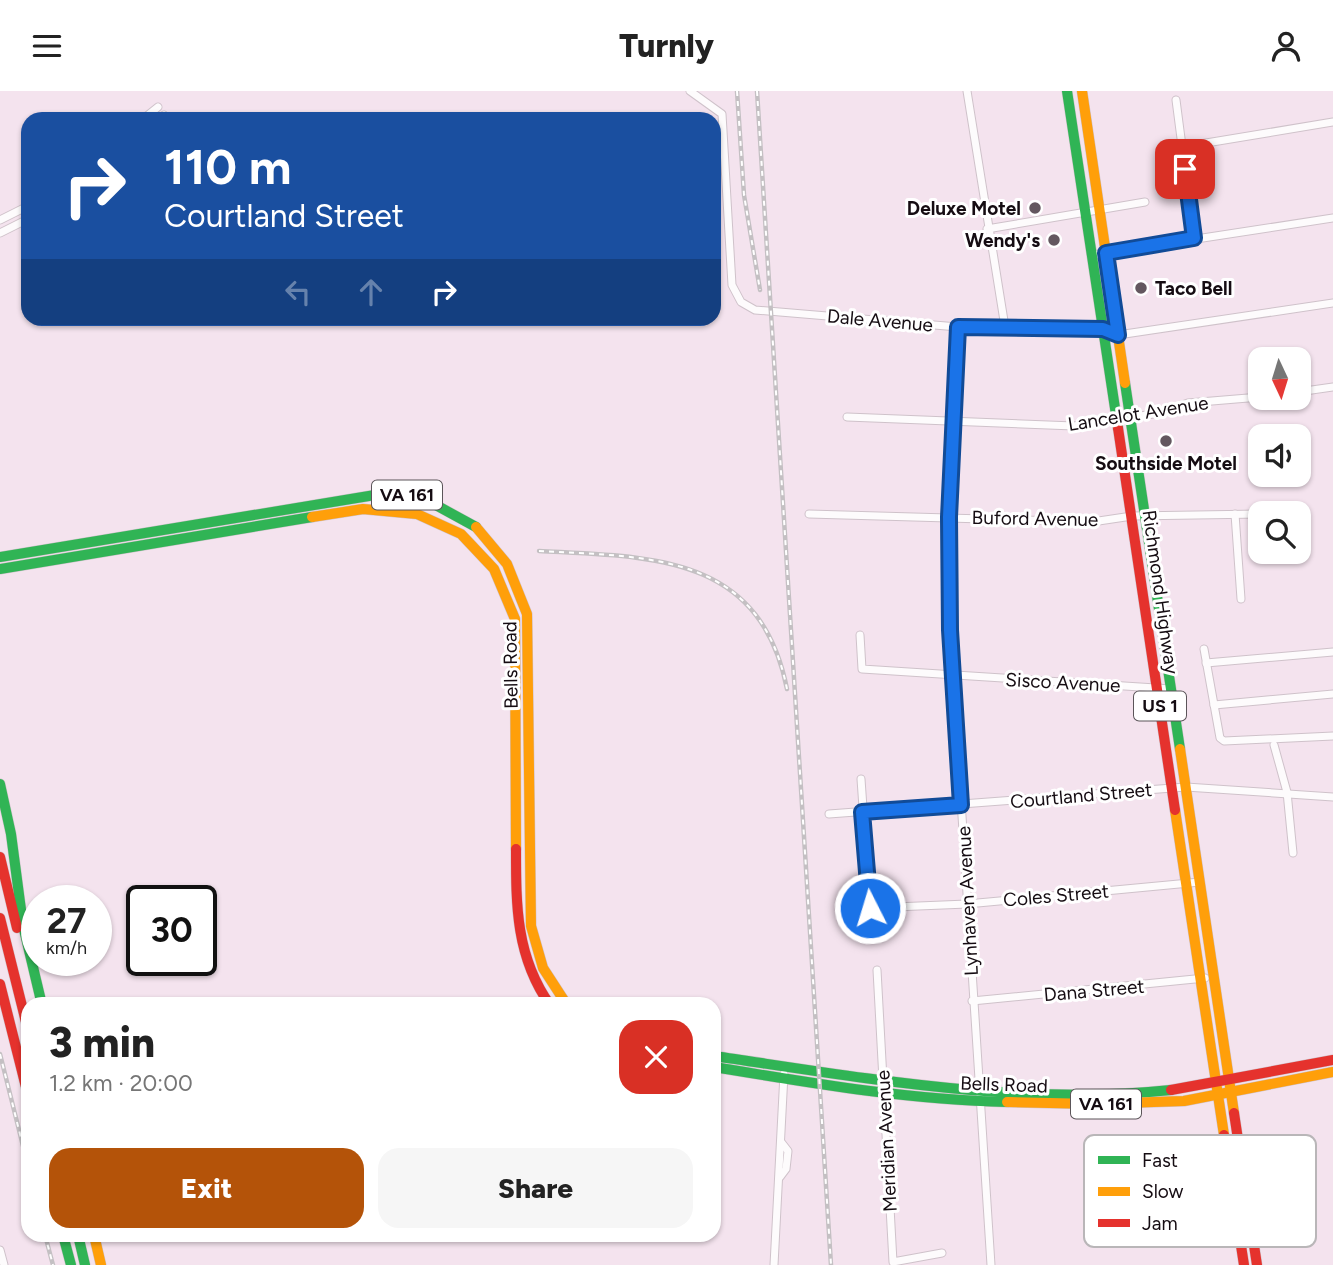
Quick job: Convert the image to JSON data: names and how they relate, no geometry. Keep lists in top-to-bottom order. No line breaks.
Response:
{"streets":{"main road":["VA 161","Richmond Highway","Bells Road","US 1"],"street":["Dale Avenue","Lancelot Avenue","Buford Avenue","Sisco Avenue","Courtland Street","Coles Street","Lynhaven Avenue","Dana Street","Meridian Avenue"]},"crossings":[["Dale Avenue","Richmond Highway"],["Dale Avenue","Lynhaven Avenue"],["Lancelot Avenue","Richmond Highway"],["Lancelot Avenue","Lynhaven Avenue"],["Buford Avenue","Richmond Highway"],["Buford Avenue","Lynhaven Avenue"],["Richmond Highway","Bells Road"],["Richmond Highway","Sisco Avenue"],["Richmond Highway","Courtland Street"],["Richmond Highway","Coles Street"],["Richmond Highway","Dana Street"],["Bells Road","Lynhaven Avenue"],["Bells Road","Meridian Avenue"],["Sisco Avenue","Lynhaven Avenue"],["Courtland Street","Coles Street"],["Courtland Street","Lynhaven Avenue"],["Coles Street","Lynhaven Avenue"],["Lynhaven Avenue","Dana Street"]],"places":["Deluxe Motel","Wendy's","Taco Bell","Southside Motel"],"legend":["Fast","Slow","Jam"],"north":"bottom","page":{"header":"Turnly","turn":["110 m","Courtland Street"],"speed":"27 km/h","limit":"30","heading":["3 min","1.2 km · 20:00"],"buttons":["Exit","Share"]}}
